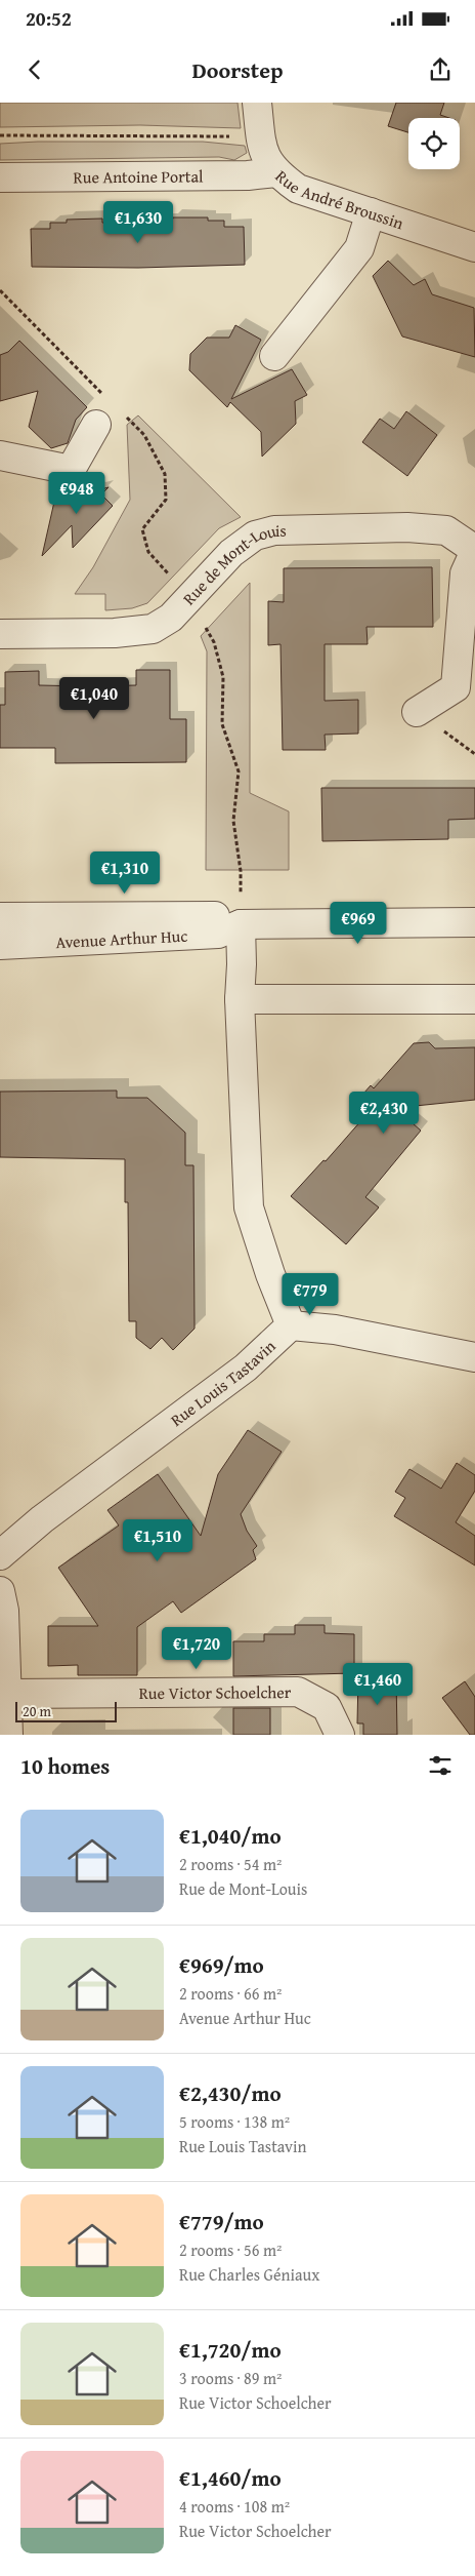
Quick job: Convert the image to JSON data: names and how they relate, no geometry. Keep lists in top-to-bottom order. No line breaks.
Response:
{"streets":{"street":["Rue Antoine Portal","Rue André Broussin","Rue de Mont-Louis","Avenue Arthur Huc","Rue Louis Tastavin","Rue Victor Schoelcher"]},"crossings":[["Rue Antoine Portal","Rue André Broussin"],["Avenue Arthur Huc","Rue Louis Tastavin"]],"scale_bar":"20 m","page":{"status":"20:52","header":"Doorstep","price":["€1,630","€948","€1,040","€1,310","€969","€2,430","€779","€1,510","€1,720","€1,460"],"scale":"20 m","heading":"10 homes","list":[{"name":"€1,040/mo","note":"2 rooms · 54 m² · Rue de Mont-Louis"},{"name":"€969/mo","note":"2 rooms · 66 m² · Avenue Arthur Huc"},{"name":"€2,430/mo","note":"5 rooms · 138 m² · Rue Louis Tastavin"},{"name":"€779/mo","note":"2 rooms · 56 m² · Rue Charles Géniaux"},{"name":"€1,720/mo","note":"3 rooms · 89 m² · Rue Victor Schoelcher"},{"name":"€1,460/mo","note":"4 rooms · 108 m² · Rue Victor Schoelcher"}]}}
